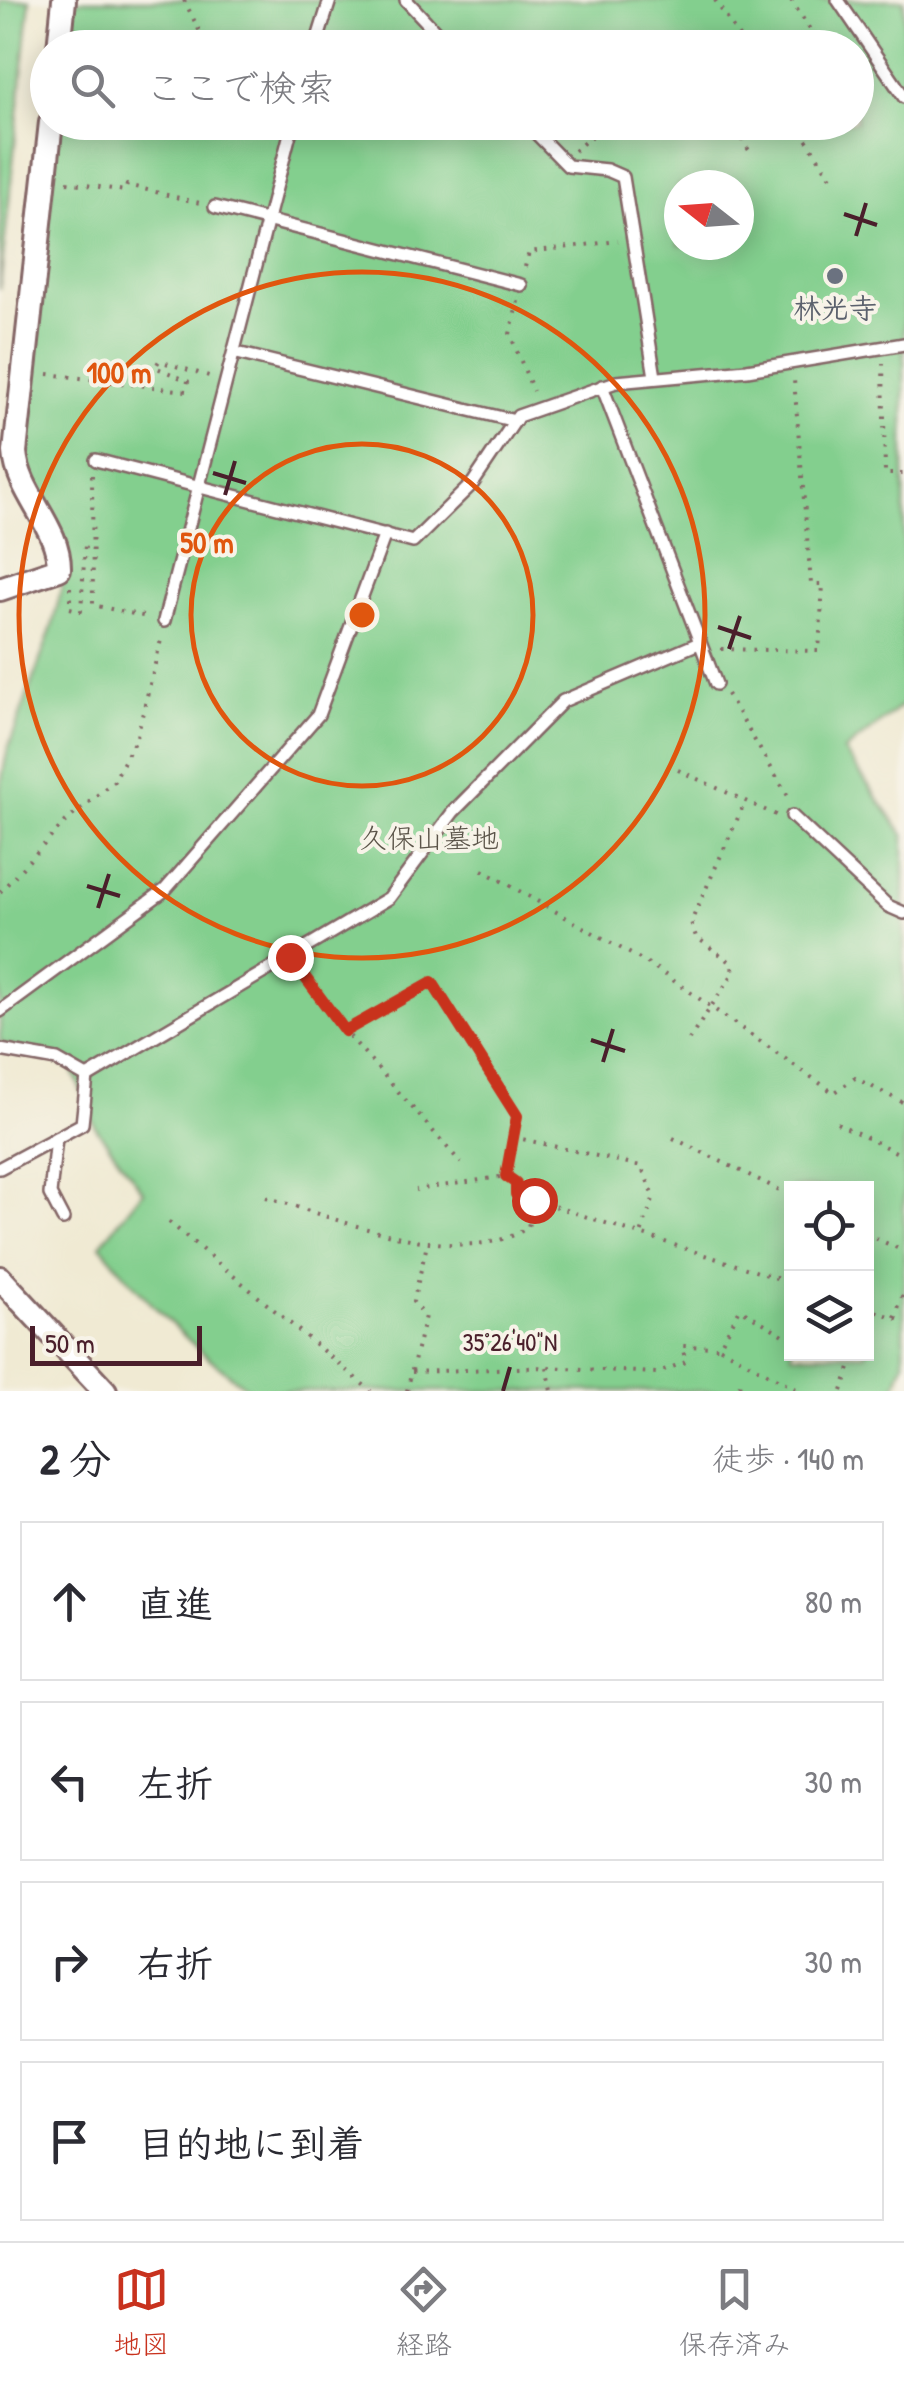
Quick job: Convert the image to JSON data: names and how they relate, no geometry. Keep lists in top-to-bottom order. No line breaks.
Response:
{"parks":["久保山墓地"],"places":["林光寺"],"scale_bar":"50 m","north":"left","page":{"search":"ここで検索","scale":"50 m","heading":["2 分","徒歩 · 140 m"],"list":[["直進","80 m"],["左折","30 m"],["右折","30 m"],"目的地に到着"],"nav":["地図","経路","保存済み"]},"coordinates":["35°26'40\"N"],"rings":["100 m","50 m"]}
